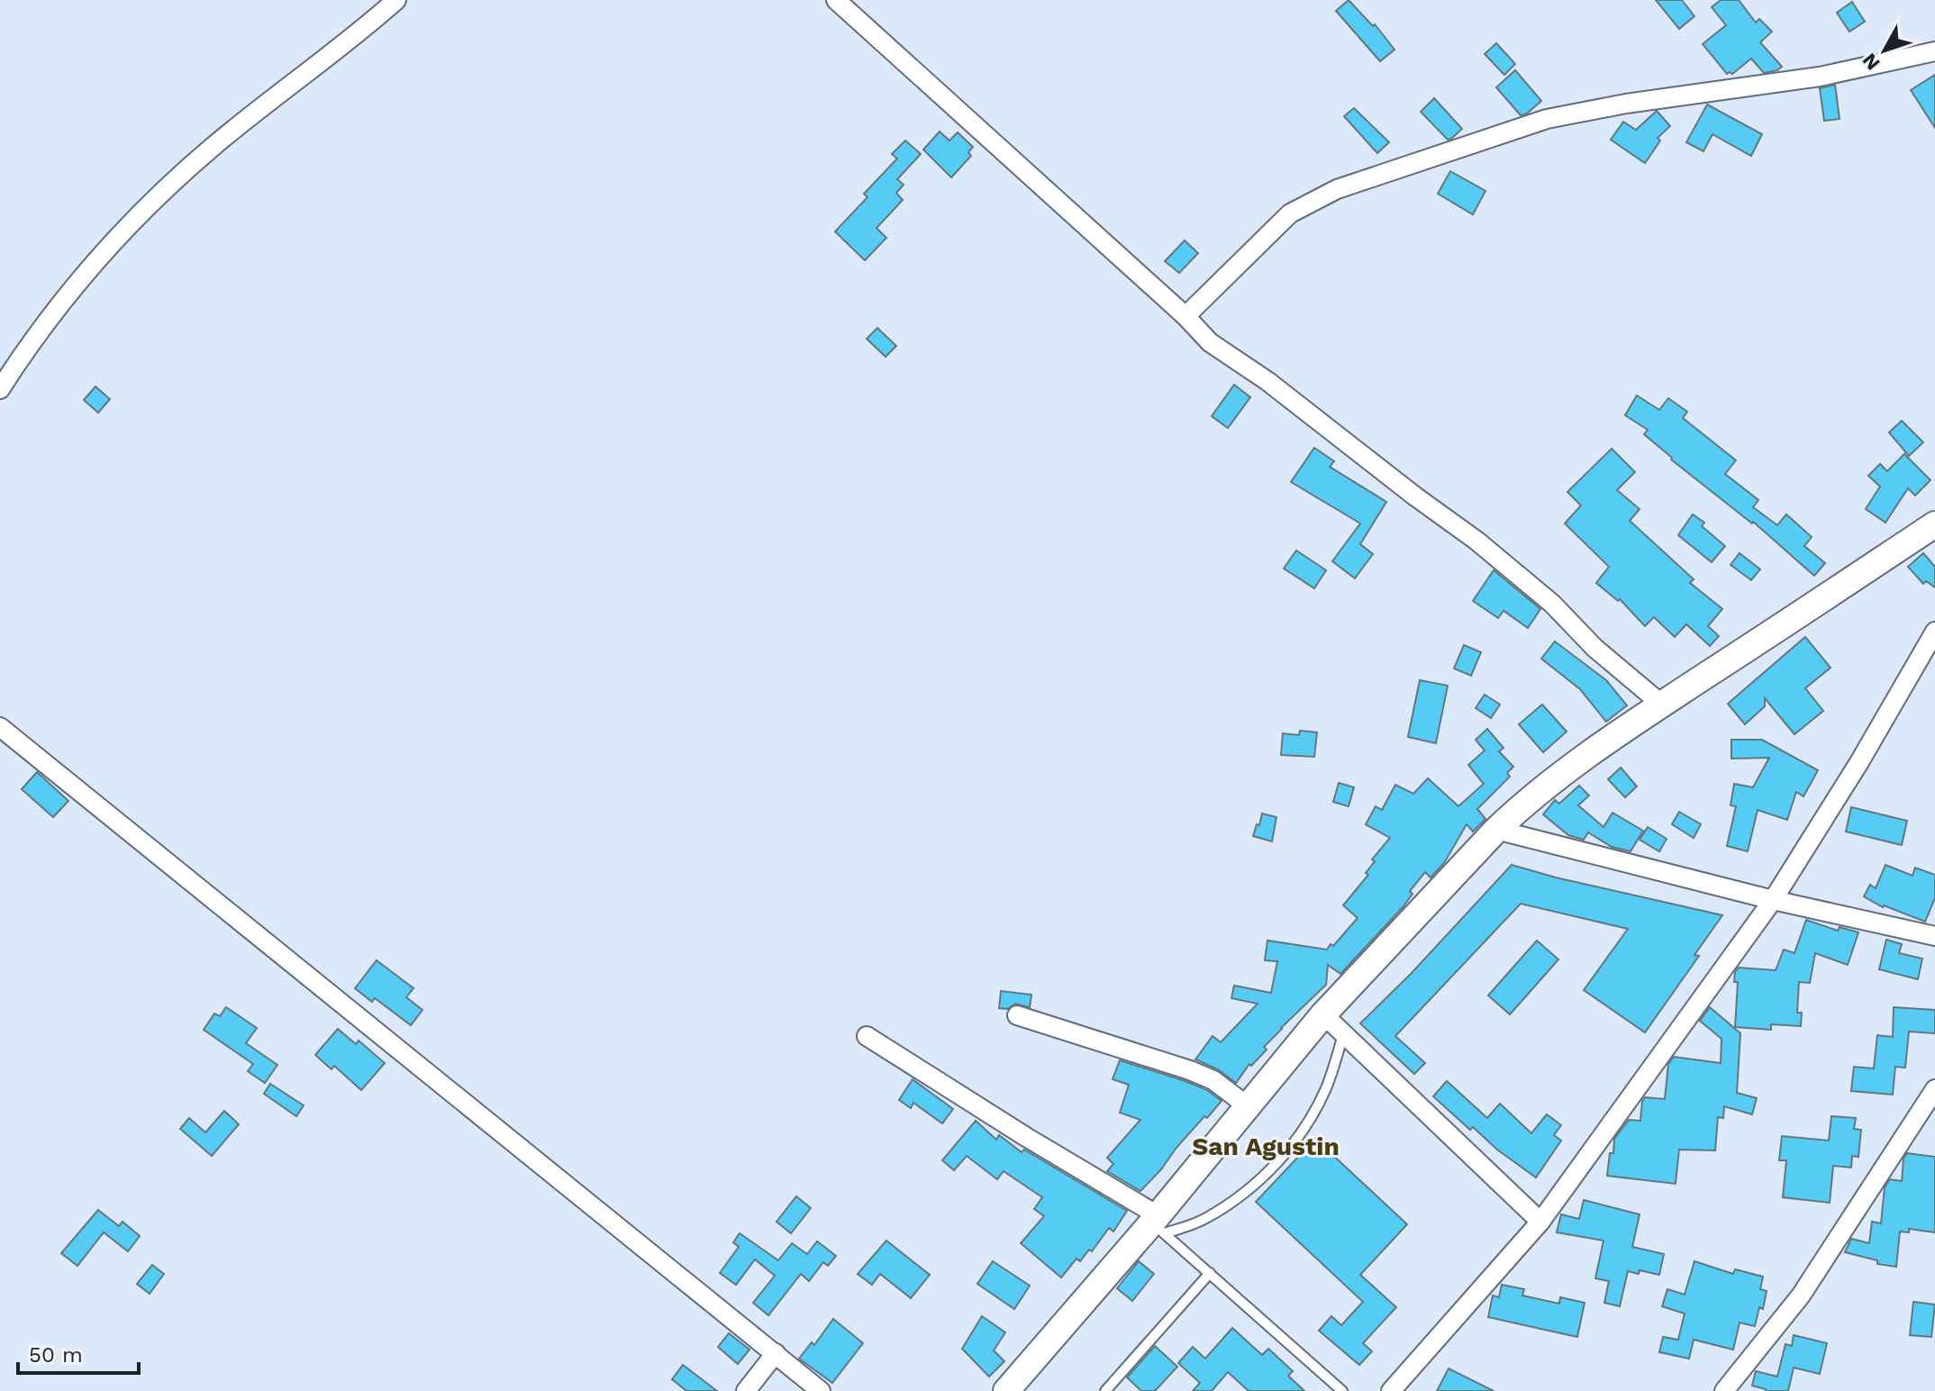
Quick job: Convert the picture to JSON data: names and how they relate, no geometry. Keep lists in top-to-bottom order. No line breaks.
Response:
{"districts":["San Agustin"],"scale_bar":"50 m","north":"bottom left"}
